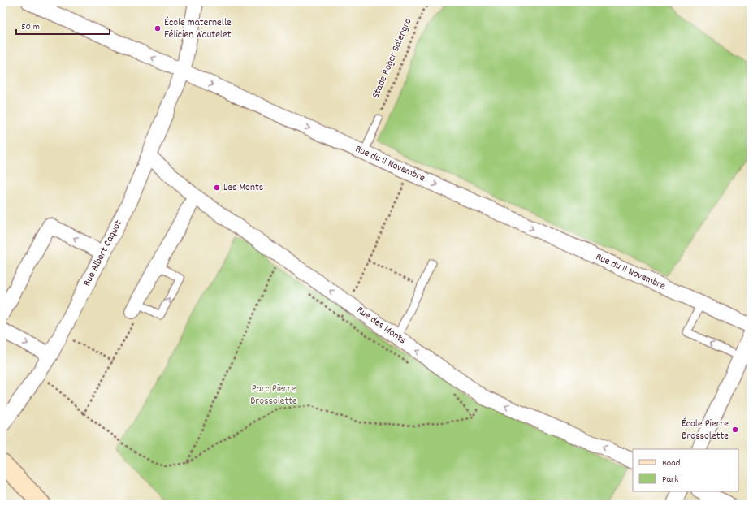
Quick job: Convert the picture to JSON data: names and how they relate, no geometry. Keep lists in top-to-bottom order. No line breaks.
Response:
{"streets":{"street":["Rue du 11 Novembre","Rue Albert Caquot","Rue des Monts"],"path":["Stade Roger Salengro"]},"crossings":[["Rue du 11 Novembre","Rue Albert Caquot"],["Rue Albert Caquot","Rue des Monts"]],"one_way":["Rue des Monts"],"parks":["Parc Pierre Brossolette"],"places":["École maternelle Félicien Wautelet","Les Monts","École Pierre Brossolette"],"legend":["Road","Park"],"scale_bar":"50 m"}
